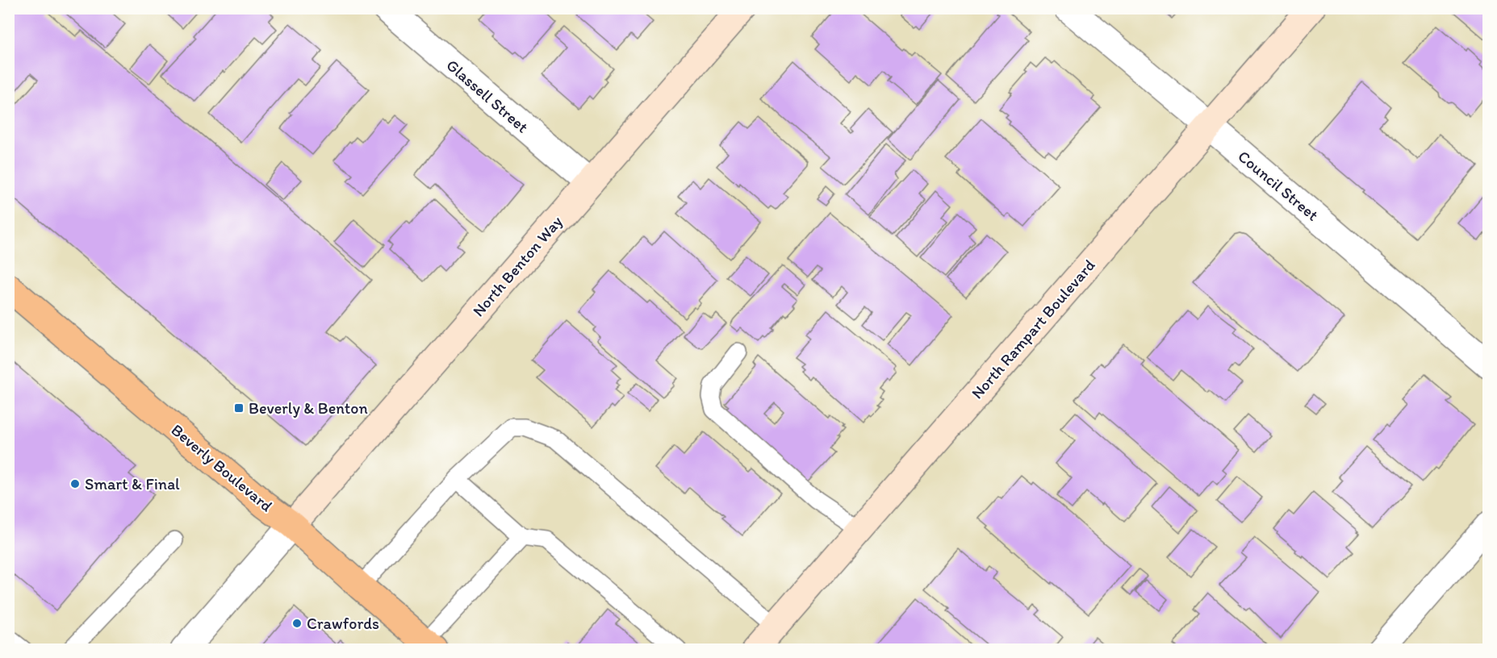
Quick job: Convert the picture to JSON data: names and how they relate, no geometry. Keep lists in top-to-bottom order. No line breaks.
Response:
{"streets":{"main road":["Beverly Boulevard"],"street":["Glassell Street","Council Street","North Benton Way","North Rampart Boulevard"]},"crossings":[["Glassell Street","North Benton Way"],["Council Street","North Rampart Boulevard"],["North Benton Way","Beverly Boulevard"]],"places":{"transit":["Beverly & Benton"],"other":["Smart & Final","Crawfords"]}}
